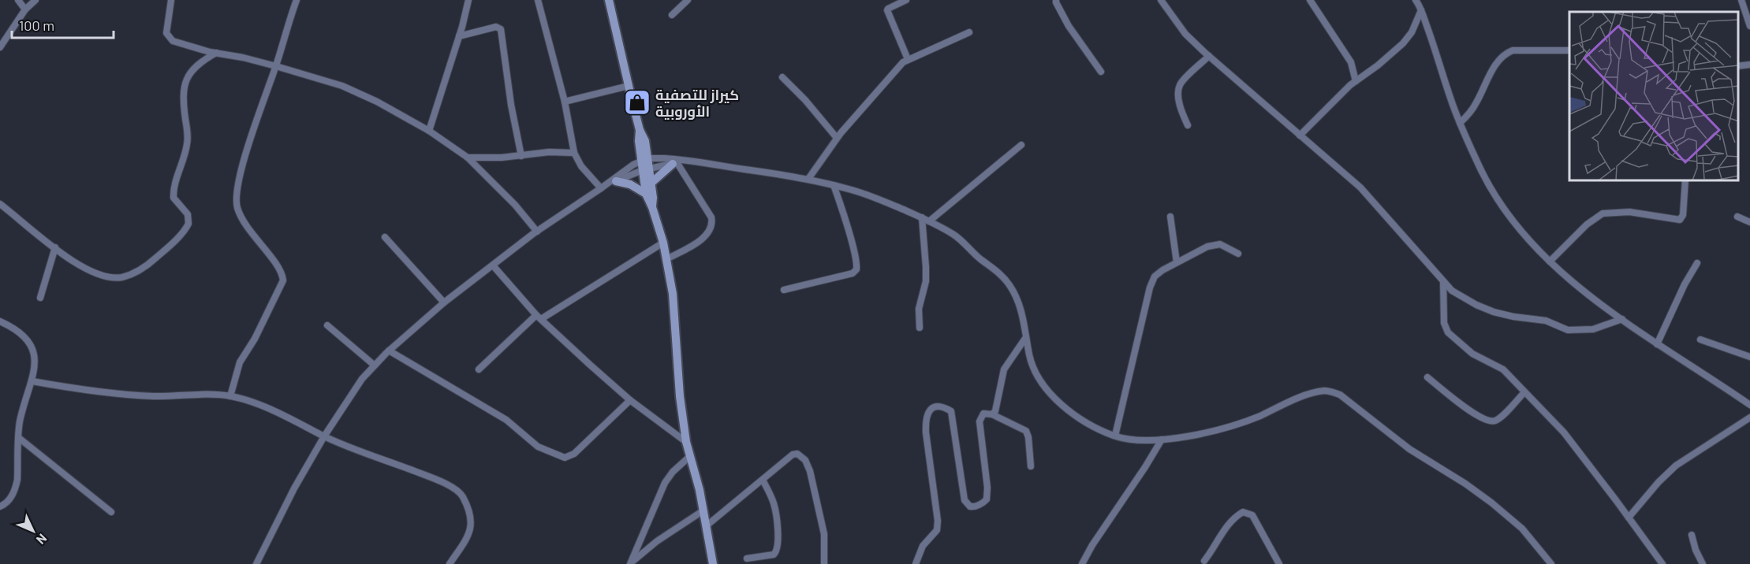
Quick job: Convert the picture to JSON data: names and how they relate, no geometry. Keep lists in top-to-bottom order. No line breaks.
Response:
{"places":{"shop":["كيراز للتصفية الأوروبية"]},"scale_bar":"100 m","north":"bottom right"}
